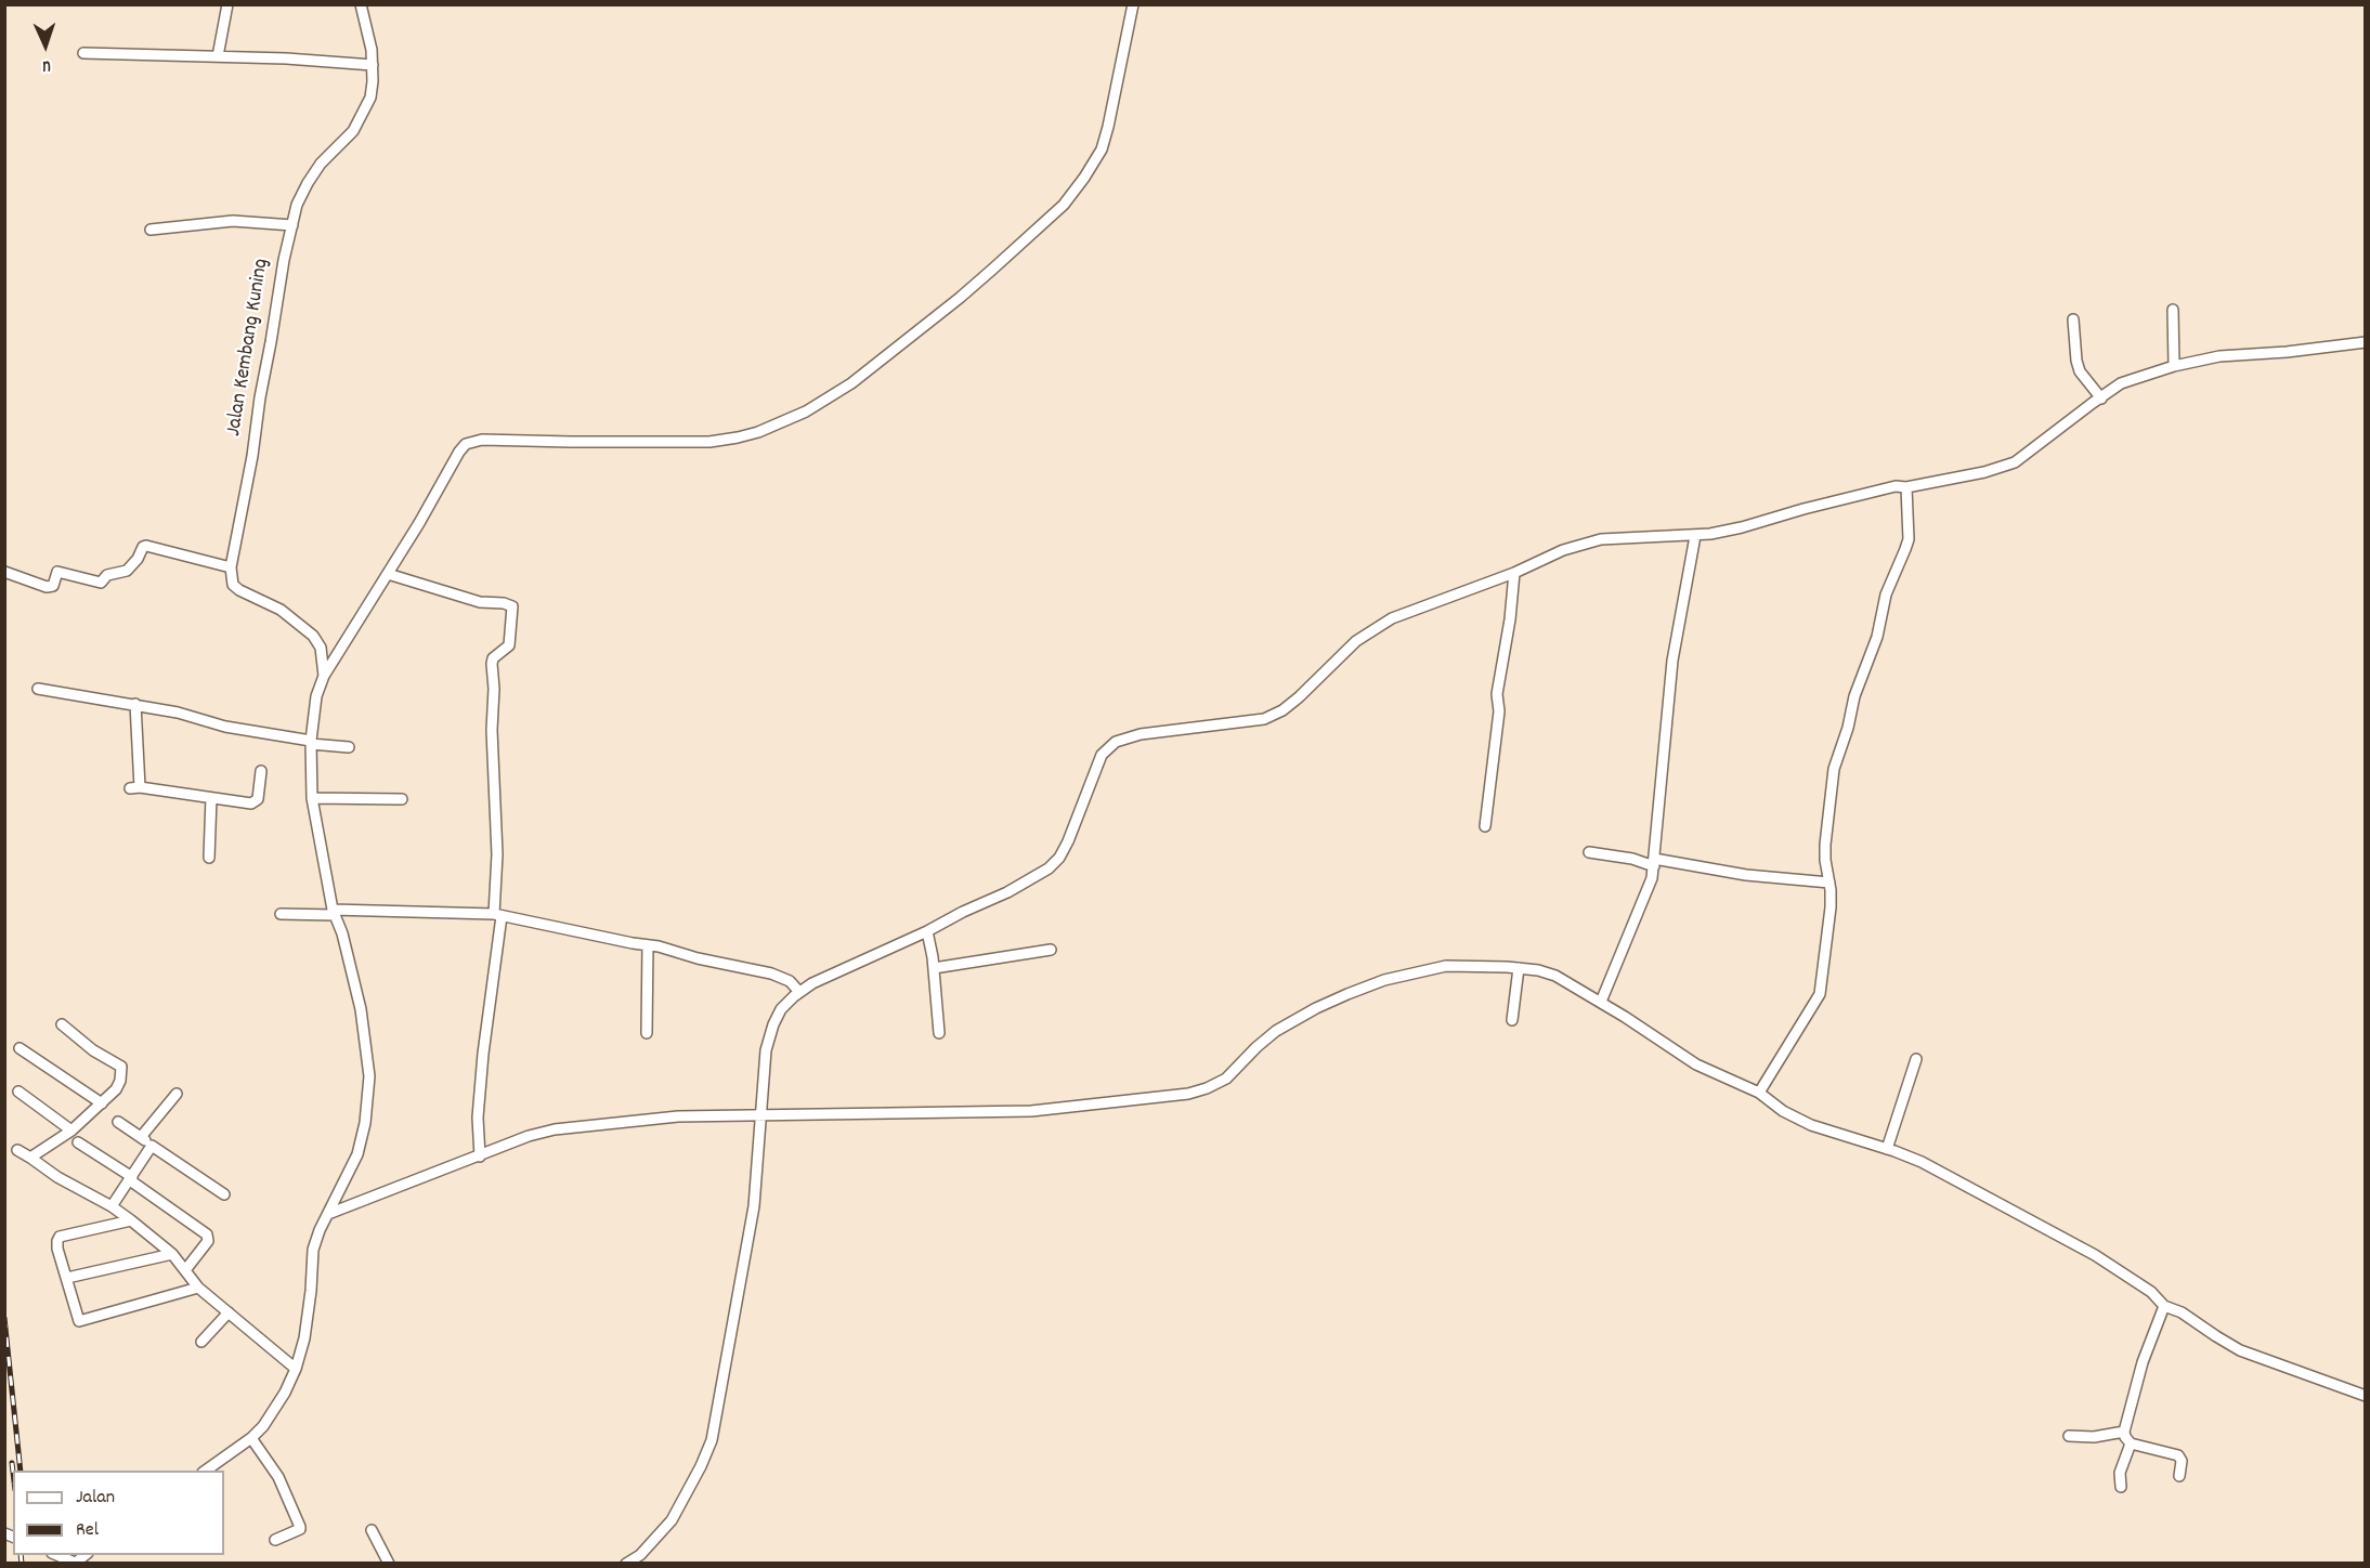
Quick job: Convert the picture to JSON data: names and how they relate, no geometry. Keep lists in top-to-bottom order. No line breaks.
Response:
{"streets":{"street":["Jalan Kembang Kuning"]},"legend":["Jalan","Rel"],"north":"bottom"}
